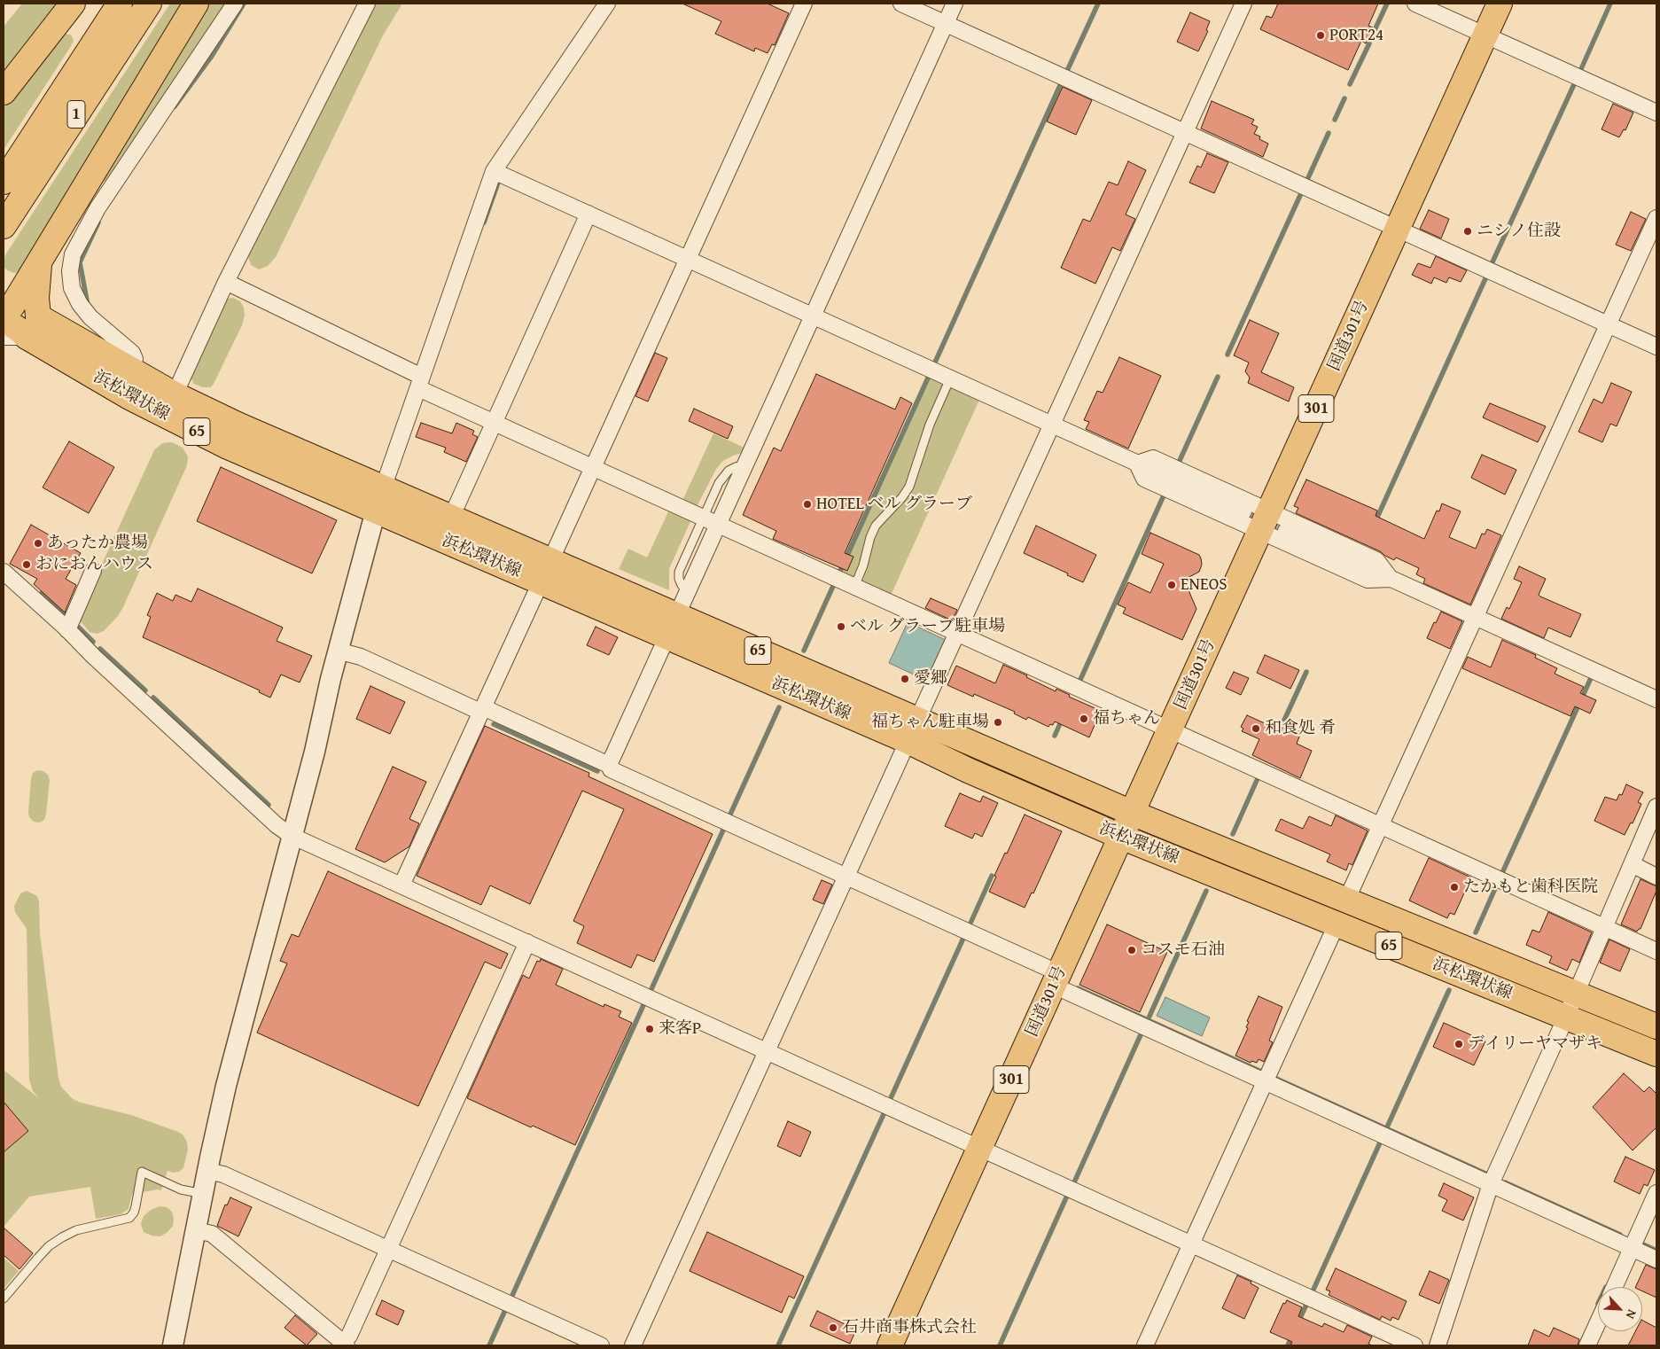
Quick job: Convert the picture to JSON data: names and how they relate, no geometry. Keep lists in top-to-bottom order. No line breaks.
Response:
{"streets":{"main road":["1","国道301号","浜松環状線","301","65"]},"crossings":[["国道301号","浜松環状線"]],"places":["PORT24","ニシノ住設","HOTEL ベル グラーブ","あったか農場","おにおんハウス","ENEOS","ベル グラーブ駐車場","愛郷","福ちゃん","福ちゃん駐車場","和食処 肴","たかもと歯科医院","コスモ石油","来客P","デイリーヤマザキ","石井商事株式会社"],"north":"bottom right"}
